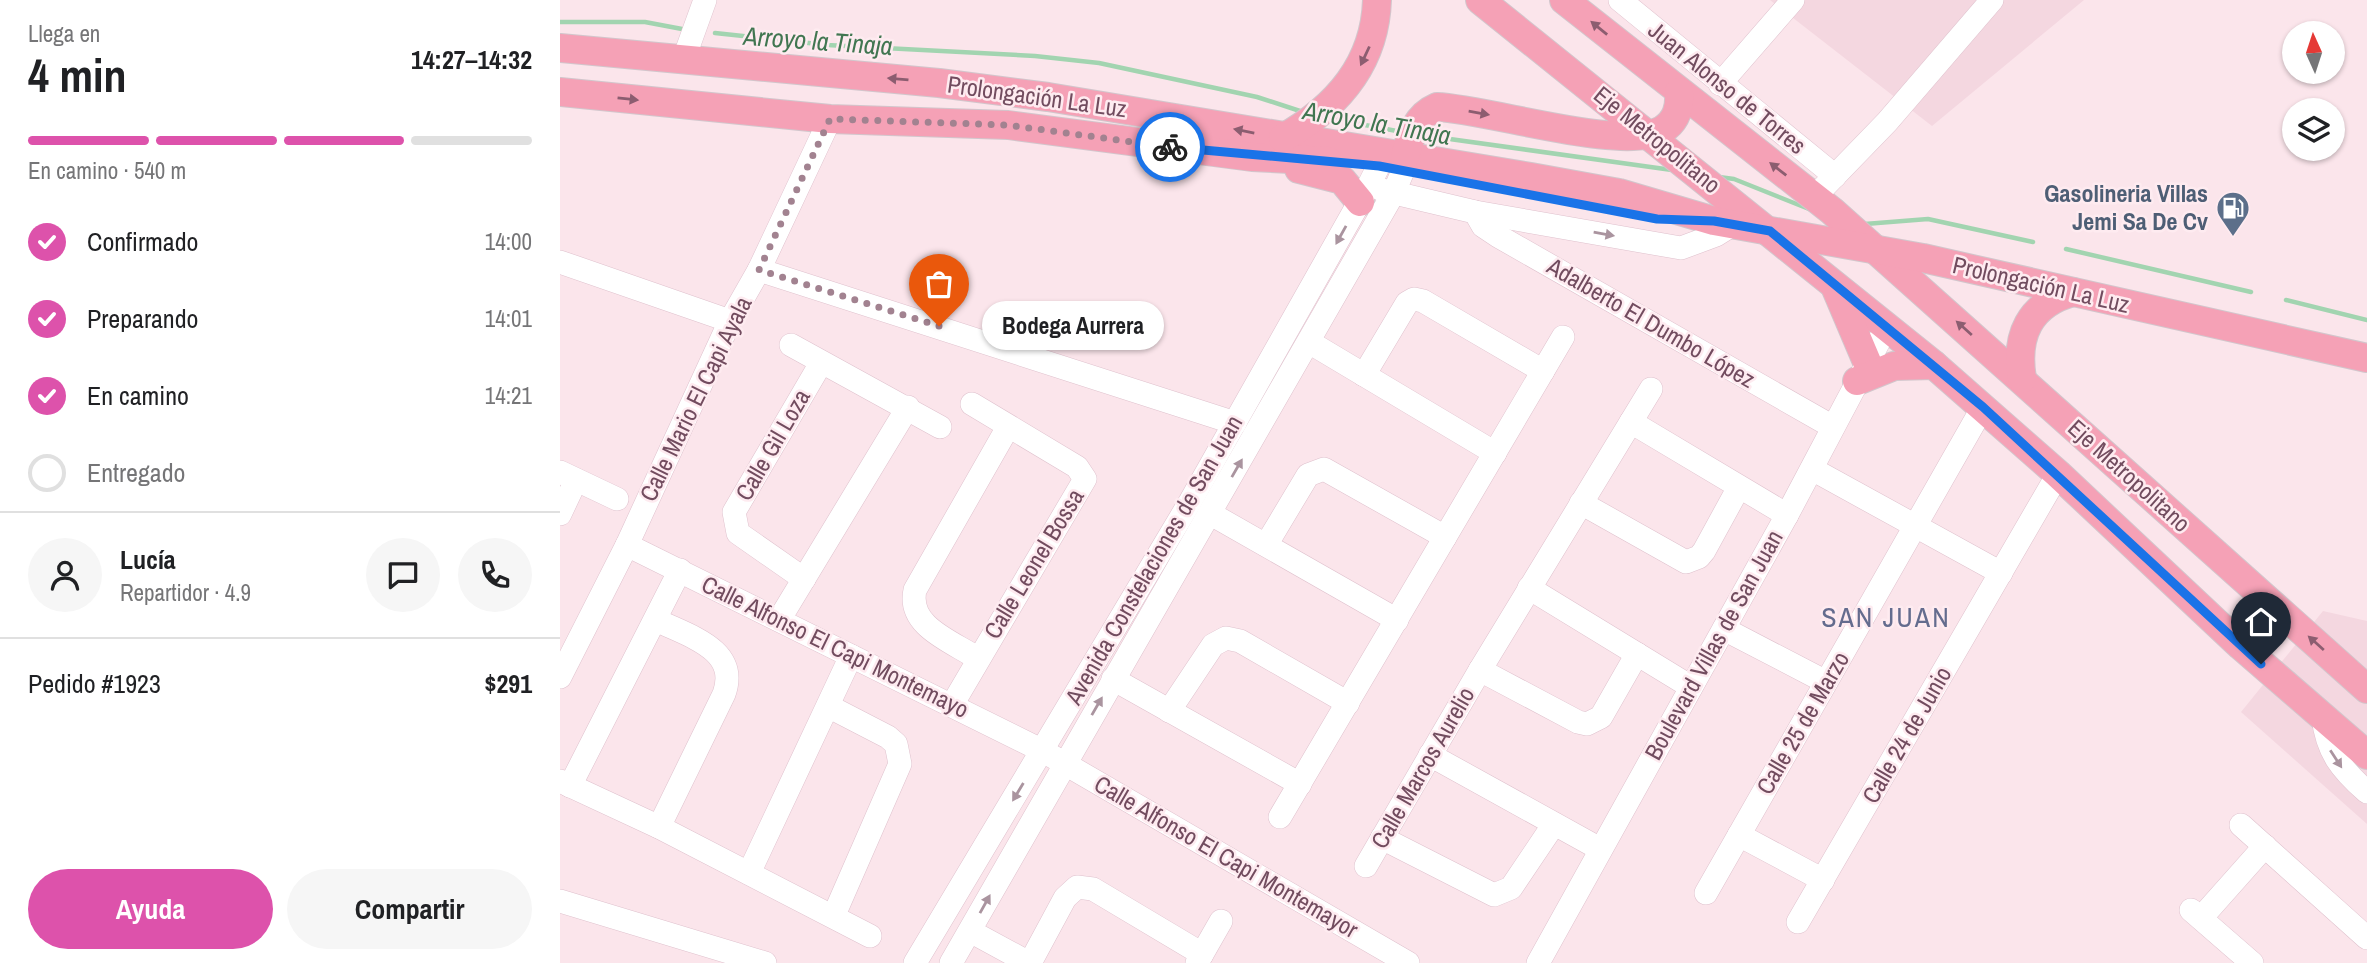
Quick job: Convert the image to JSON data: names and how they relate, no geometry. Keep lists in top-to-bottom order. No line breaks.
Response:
{"streets":{"main road":["Prolongación La Luz","Eje Metropolitano"],"street":["Juan Alonso de Torres","Adalberto El Dumbo López","Calle Mario El Capi Ayala","Calle Gil Loza","Avenida Constelaciones de San Juan","Calle Leonel Bossa","Boulevard Villas de San Juan","Calle Alfonso El Capi Montemayo","Calle 25 de Marzo","Calle 24 de Junio","Calle Marcos Aurelio","Calle Alfonso El Capi Montemayor"]},"crossings":[["Prolongación La Luz","Eje Metropolitano"],["Prolongación La Luz","Calle Mario El Capi Ayala"],["Prolongación La Luz","Avenida Constelaciones de San Juan"],["Eje Metropolitano","Boulevard Villas de San Juan"],["Eje Metropolitano","Calle 25 de Marzo"],["Eje Metropolitano","Calle 24 de Junio"],["Adalberto El Dumbo López","Boulevard Villas de San Juan"],["Calle Mario El Capi Ayala","Calle Alfonso El Capi Montemayo"],["Avenida Constelaciones de San Juan","Calle Alfonso El Capi Montemayo"],["Avenida Constelaciones de San Juan","Calle Alfonso El Capi Montemayor"],["Calle Leonel Bossa","Calle Alfonso El Capi Montemayo"],["Calle Alfonso El Capi Montemayo","Calle Alfonso El Capi Montemayor"]],"districts":["SAN JUAN"],"water":["Arroyo la Tinaja"],"places":{"fuel station":["Gasolineria Villas Jemi Sa De Cv"],"other":["Bodega Aurrera"]},"north":"top","page":{"heading":["4 min","Llega en","14:27–14:32"],"panel":["Lucía","Repartidor · 4.9","Pedido #1923","$291"],"bar":"En camino · 540 m","list":[["Confirmado","14:00"],["Preparando","14:01"],["En camino","14:21"],"Entregado"],"bubble":"Bodega Aurrera","buttons":["Ayuda","Compartir"]}}
